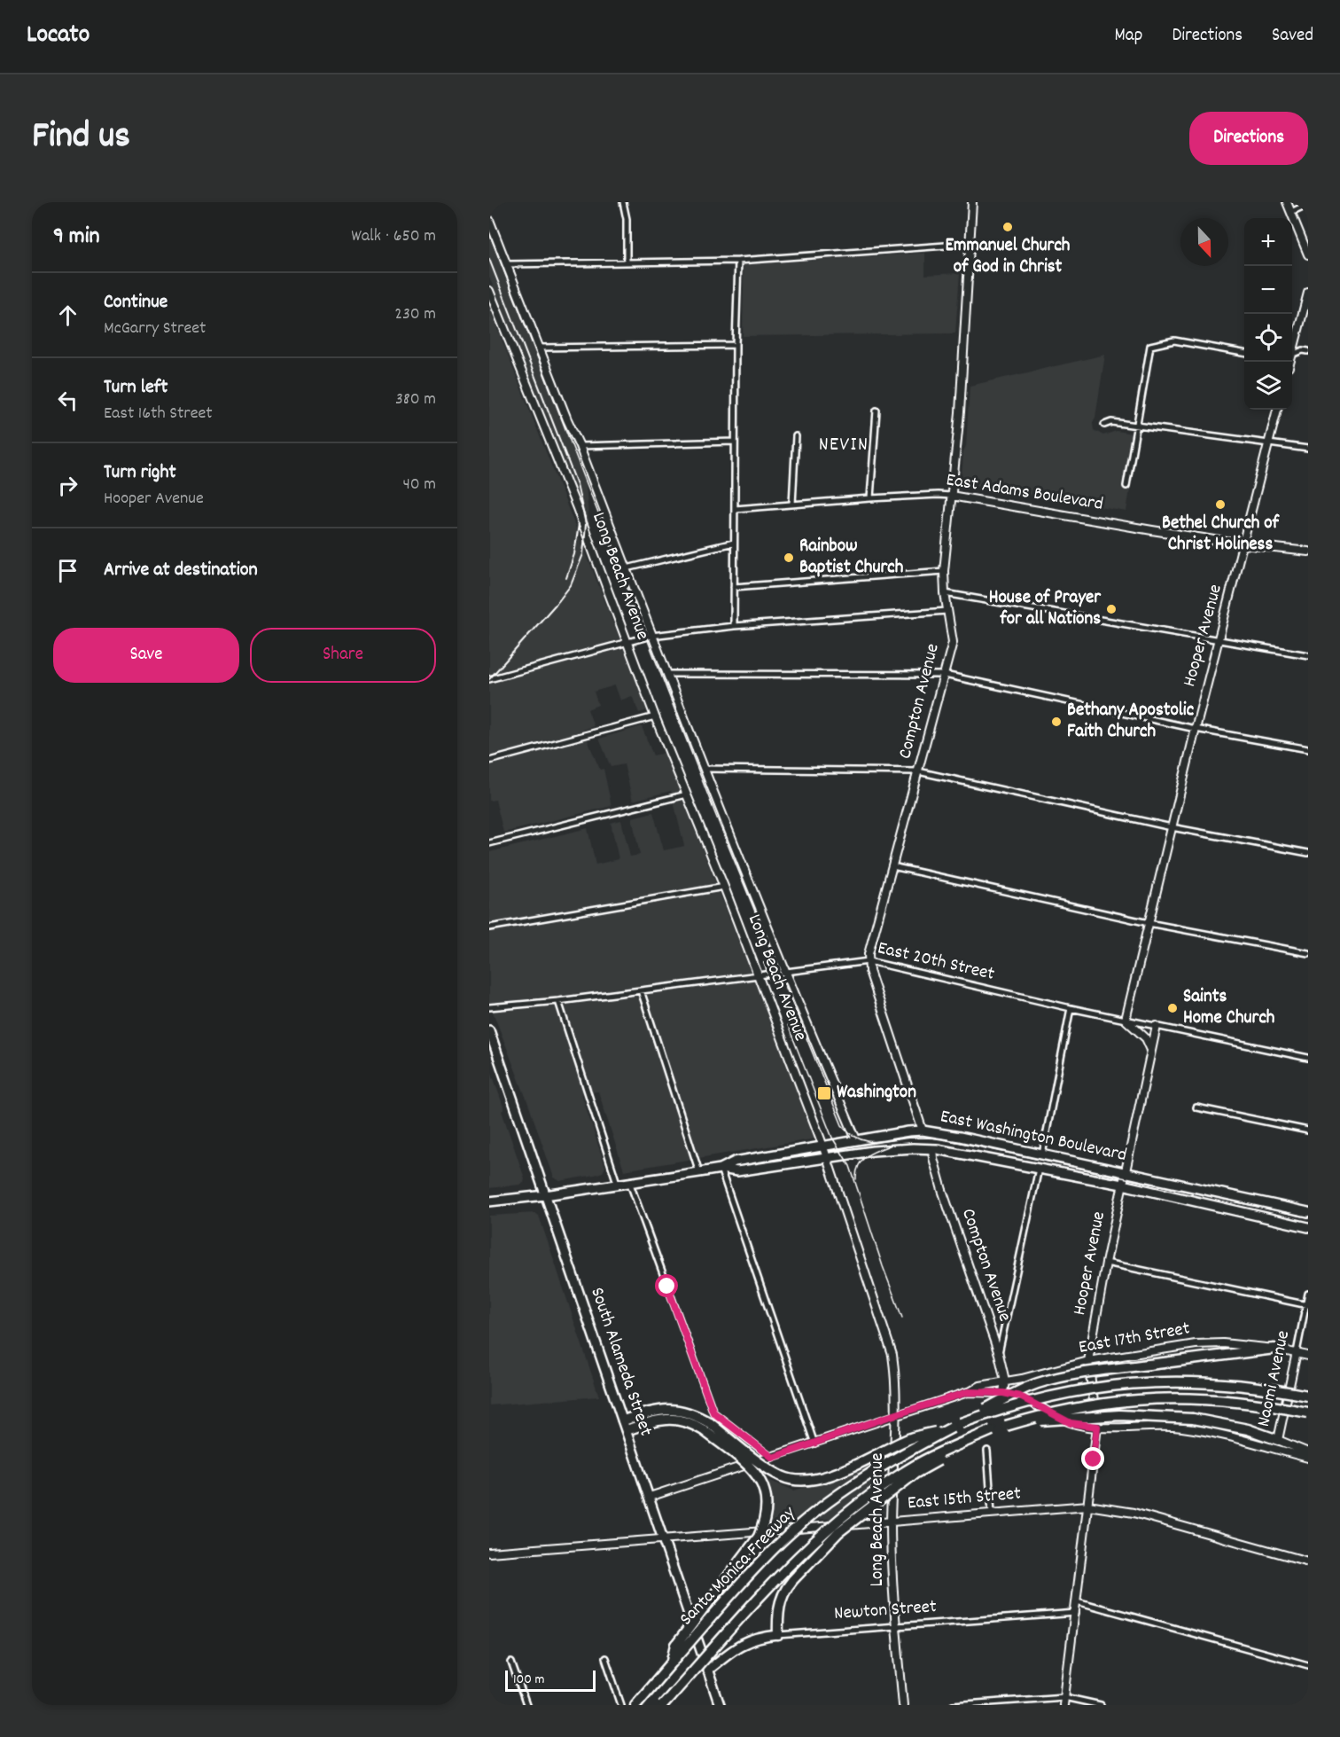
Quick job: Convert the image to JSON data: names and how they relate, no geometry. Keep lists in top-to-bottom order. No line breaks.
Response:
{"streets":{"highway":["Santa Monica Freeway"],"main road":["East Washington Boulevard","South Alameda Street","Newton Street"],"street":["East Adams Boulevard","Long Beach Avenue","Hooper Avenue","Compton Avenue","East 20th Street","East 17th Street","Naomi Avenue","East 15th Street"]},"crossings":[["East Adams Boulevard","Hooper Avenue"],["East Adams Boulevard","Compton Avenue"],["Long Beach Avenue","East 20th Street"],["Long Beach Avenue","East Washington Boulevard"],["Long Beach Avenue","East 17th Street"],["Long Beach Avenue","East 15th Street"],["Long Beach Avenue","Newton Street"],["Hooper Avenue","East 20th Street"],["Hooper Avenue","East Washington Boulevard"],["Hooper Avenue","East 17th Street"],["Hooper Avenue","East 15th Street"],["Hooper Avenue","Newton Street"],["Compton Avenue","East 20th Street"],["Compton Avenue","East Washington Boulevard"],["Compton Avenue","East 17th Street"],["East Washington Boulevard","South Alameda Street"],["East 17th Street","South Alameda Street"],["East 17th Street","Naomi Avenue"],["South Alameda Street","East 15th Street"],["South Alameda Street","Newton Street"]],"districts":["NEVIN"],"places":{"other":["Emmanuel Church of God in Christ","Bethel Church of Christ Holiness","Rainbow Baptist Church","House of Prayer for all Nations","Bethany Apostolic Faith Church","Saints Home Church"],"transit":["Washington"]},"scale_bar":"100 m","north":"bottom","page":{"header":"Locato","nav":["Map","Directions","Saved"],"title":"Find us","buttons":["Directions",["Save","Share"]],"heading":["9 min","Walk · 650 m"],"map_buttons":["+","−"],"list":[["Continue","McGarry Street","230 m"],["Turn left","East 16th Street","380 m"],["Turn right","Hooper Avenue","40 m"],"Arrive at destination"],"scale":"100 m"}}
